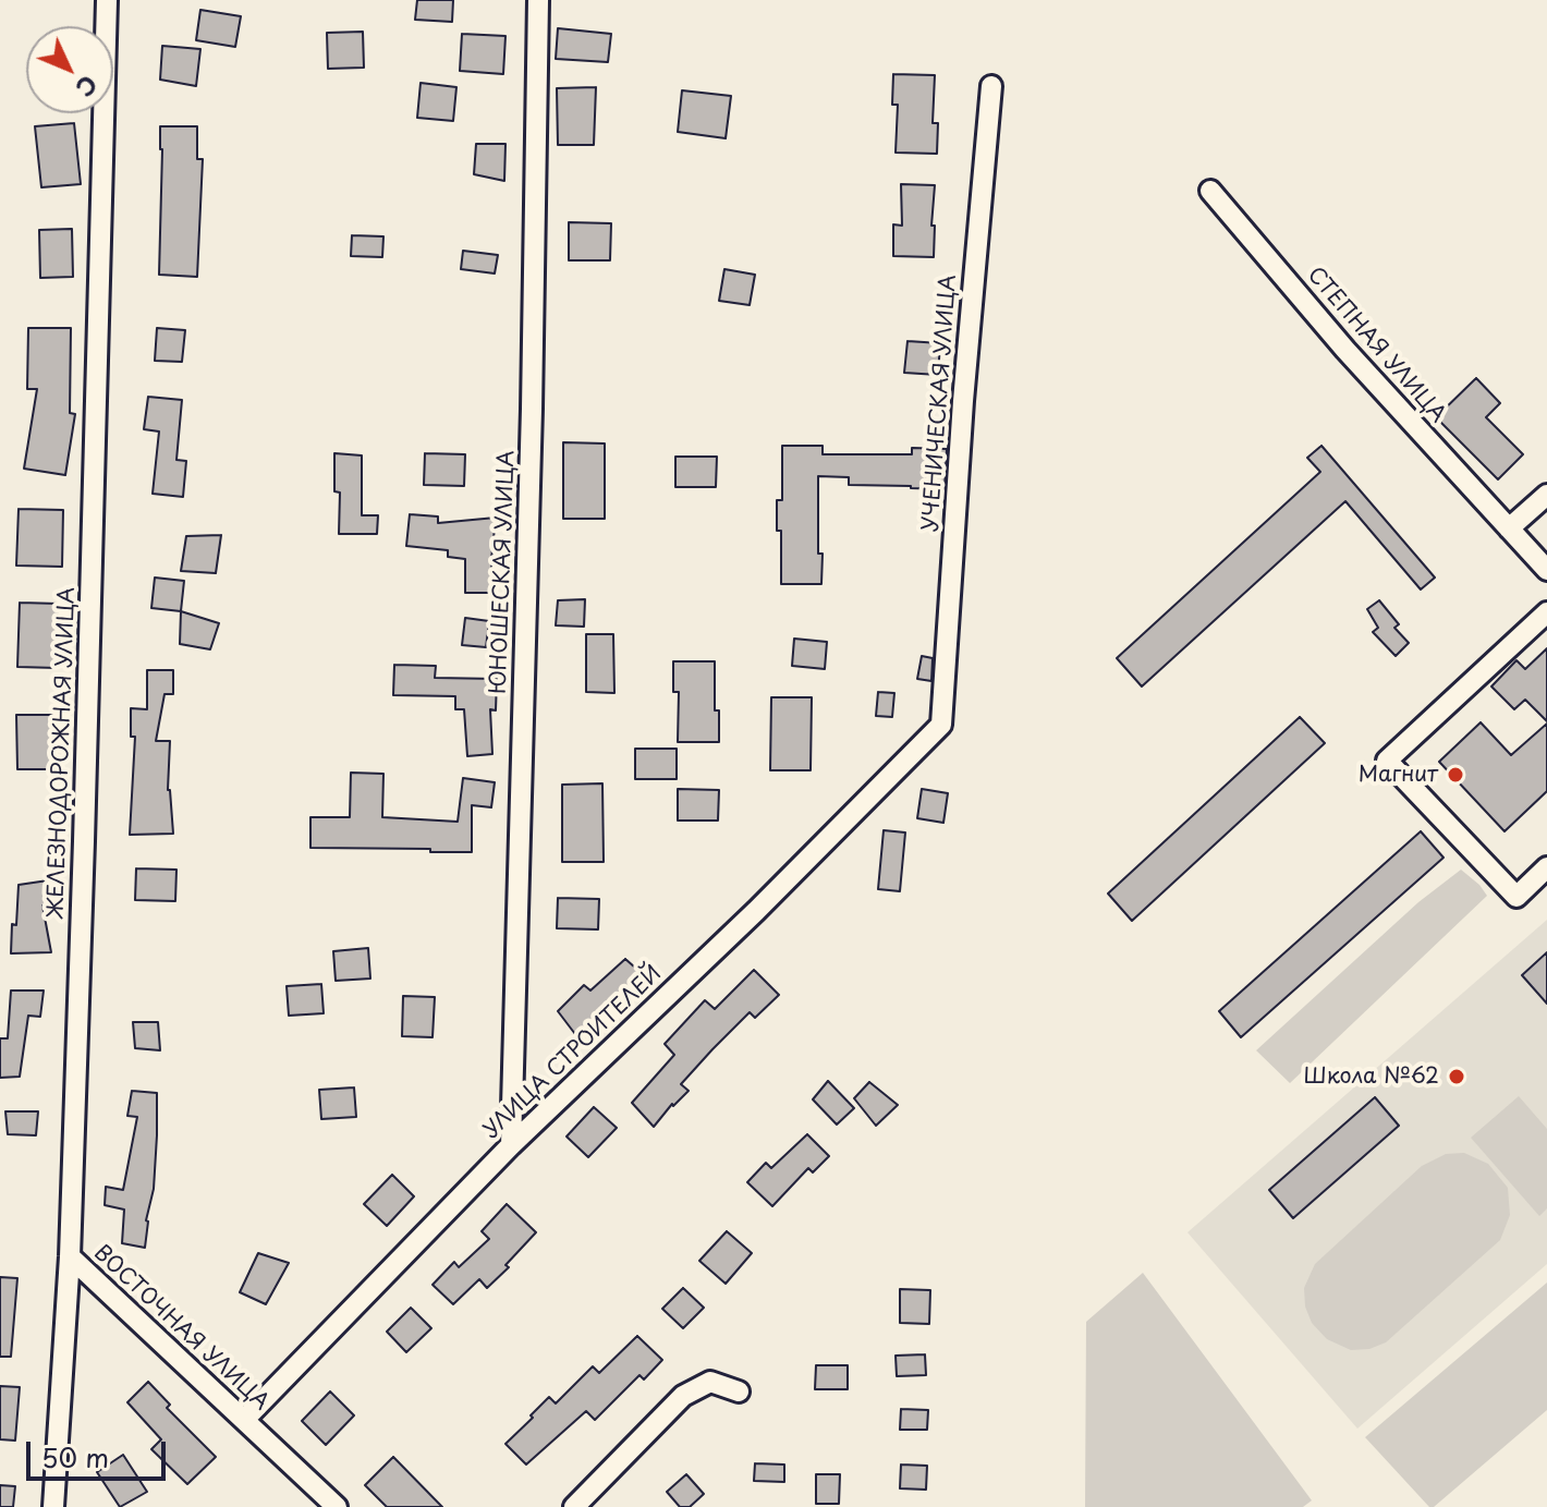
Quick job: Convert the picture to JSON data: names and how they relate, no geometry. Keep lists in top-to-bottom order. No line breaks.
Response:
{"streets":{"street":["СТЕПНАЯ УЛИЦА","УЧЕНИЧЕСКАЯ УЛИЦА","ЮНОШЕСКАЯ УЛИЦА","ЖЕЛЕЗНОДОРОЖНАЯ УЛИЦА","УЛИЦА СТРОИТЕЛЕЙ","ВОСТОЧНАЯ УЛИЦА"]},"crossings":[["УЧЕНИЧЕСКАЯ УЛИЦА","УЛИЦА СТРОИТЕЛЕЙ"],["ЮНОШЕСКАЯ УЛИЦА","УЛИЦА СТРОИТЕЛЕЙ"],["ЖЕЛЕЗНОДОРОЖНАЯ УЛИЦА","ВОСТОЧНАЯ УЛИЦА"],["УЛИЦА СТРОИТЕЛЕЙ","ВОСТОЧНАЯ УЛИЦА"]],"places":["Магнит","Школа №62"],"scale_bar":"50 m","north":"bottom right"}
